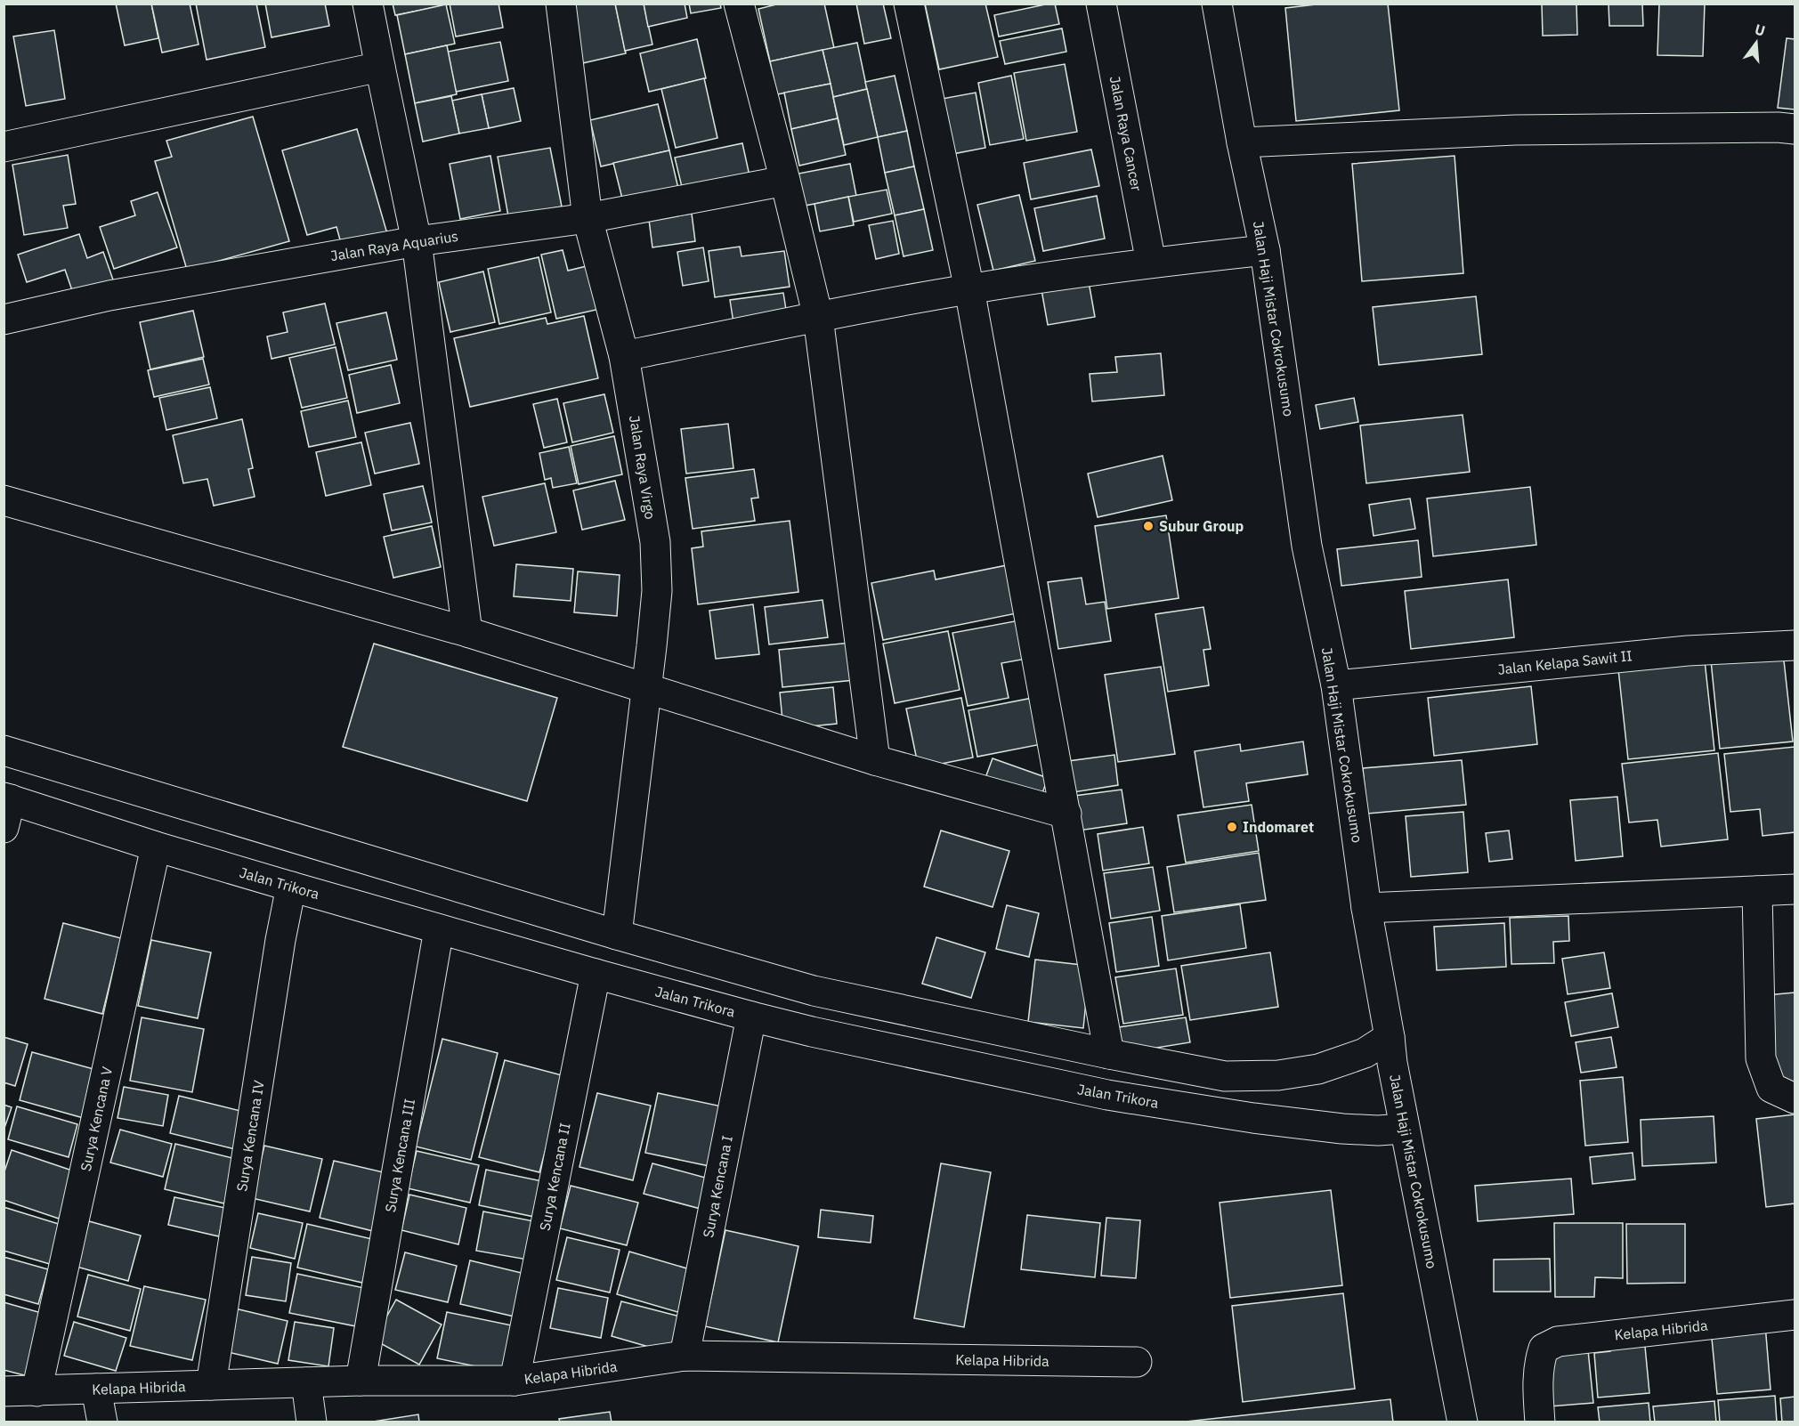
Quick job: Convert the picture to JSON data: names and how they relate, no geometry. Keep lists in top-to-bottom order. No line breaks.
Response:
{"streets":{"street":["Jalan Raya Cancer","Jalan Raya Aquarius","Jalan Haji Mistar Cokrokusumo","Jalan Raya Virgo","Jalan Kelapa Sawit II","Jalan Trikora","Surya Kencana V","Surya Kencana IV","Surya Kencana III","Surya Kencana II","Surya Kencana I","Kelapa Hibrida"]},"crossings":[["Jalan Raya Aquarius","Jalan Raya Virgo"],["Jalan Haji Mistar Cokrokusumo","Jalan Kelapa Sawit II"],["Jalan Haji Mistar Cokrokusumo","Jalan Trikora"],["Jalan Trikora","Surya Kencana V"],["Jalan Trikora","Surya Kencana IV"],["Jalan Trikora","Surya Kencana III"],["Jalan Trikora","Surya Kencana II"],["Jalan Trikora","Surya Kencana I"],["Surya Kencana V","Kelapa Hibrida"],["Surya Kencana IV","Kelapa Hibrida"],["Surya Kencana III","Kelapa Hibrida"],["Surya Kencana II","Kelapa Hibrida"],["Surya Kencana I","Kelapa Hibrida"]],"places":["Subur Group","Indomaret"],"north":"top"}
